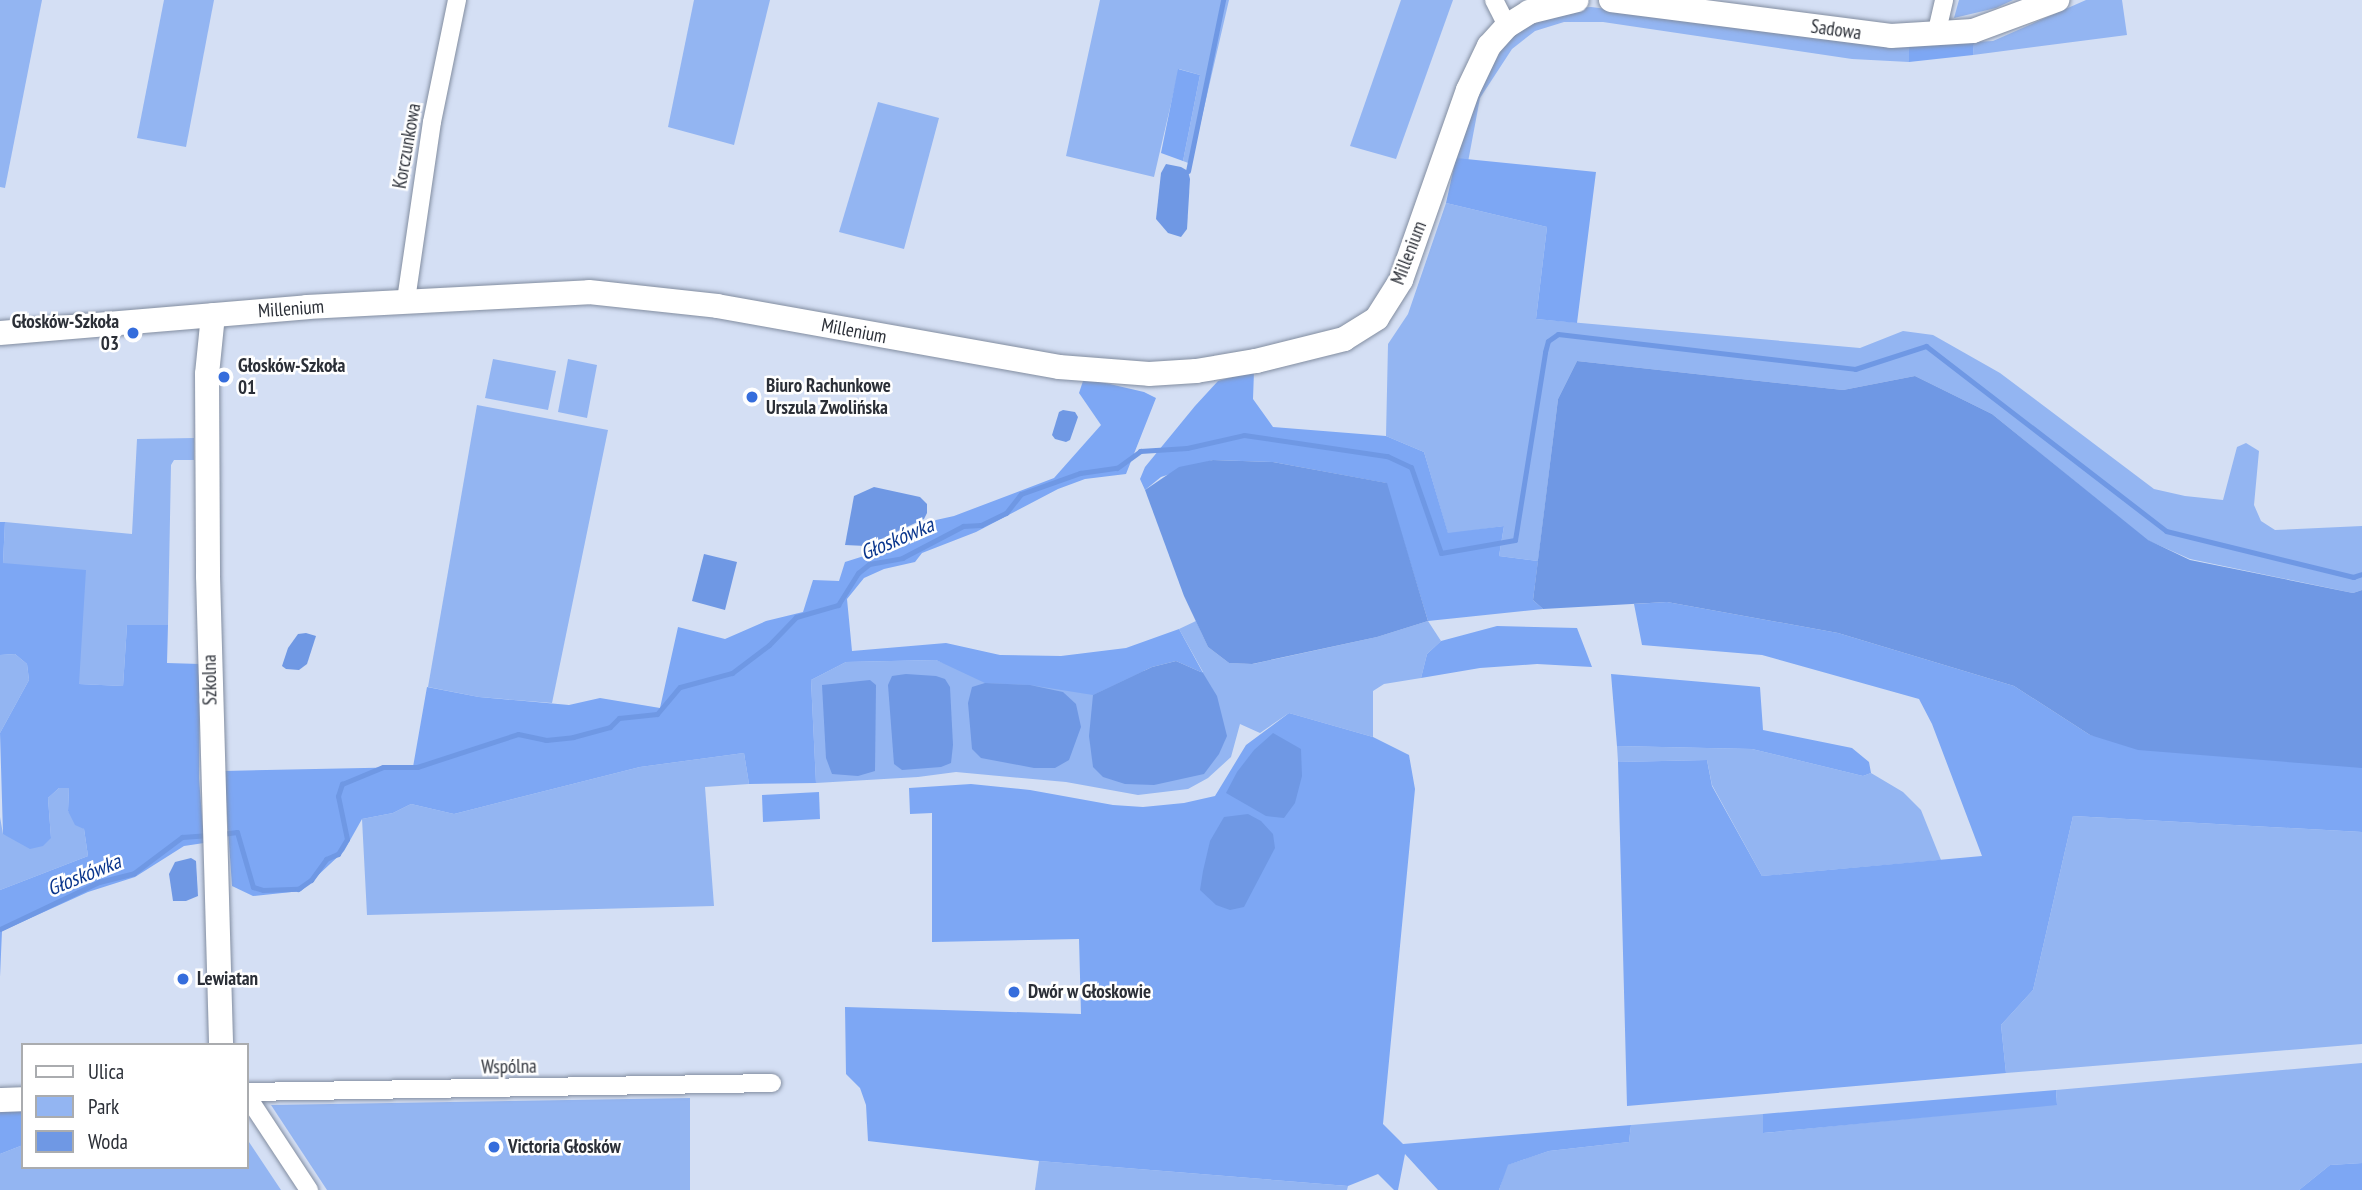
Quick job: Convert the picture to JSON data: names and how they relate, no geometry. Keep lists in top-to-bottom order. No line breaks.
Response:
{"streets":{"street":["Sadowa","Korczunkowa","Millenium","Szkolna","Wspólna"]},"crossings":[["Korczunkowa","Millenium"],["Millenium","Szkolna"]],"water":["Głoskówka"],"places":["Głosków-Szkoła 03","Głosków-Szkoła 01","Biuro Rachunkowe Urszula Zwolińska","Lewiatan","Dwór w Głoskowie","Victoria Głosków"],"legend":["Ulica","Park","Woda"]}
